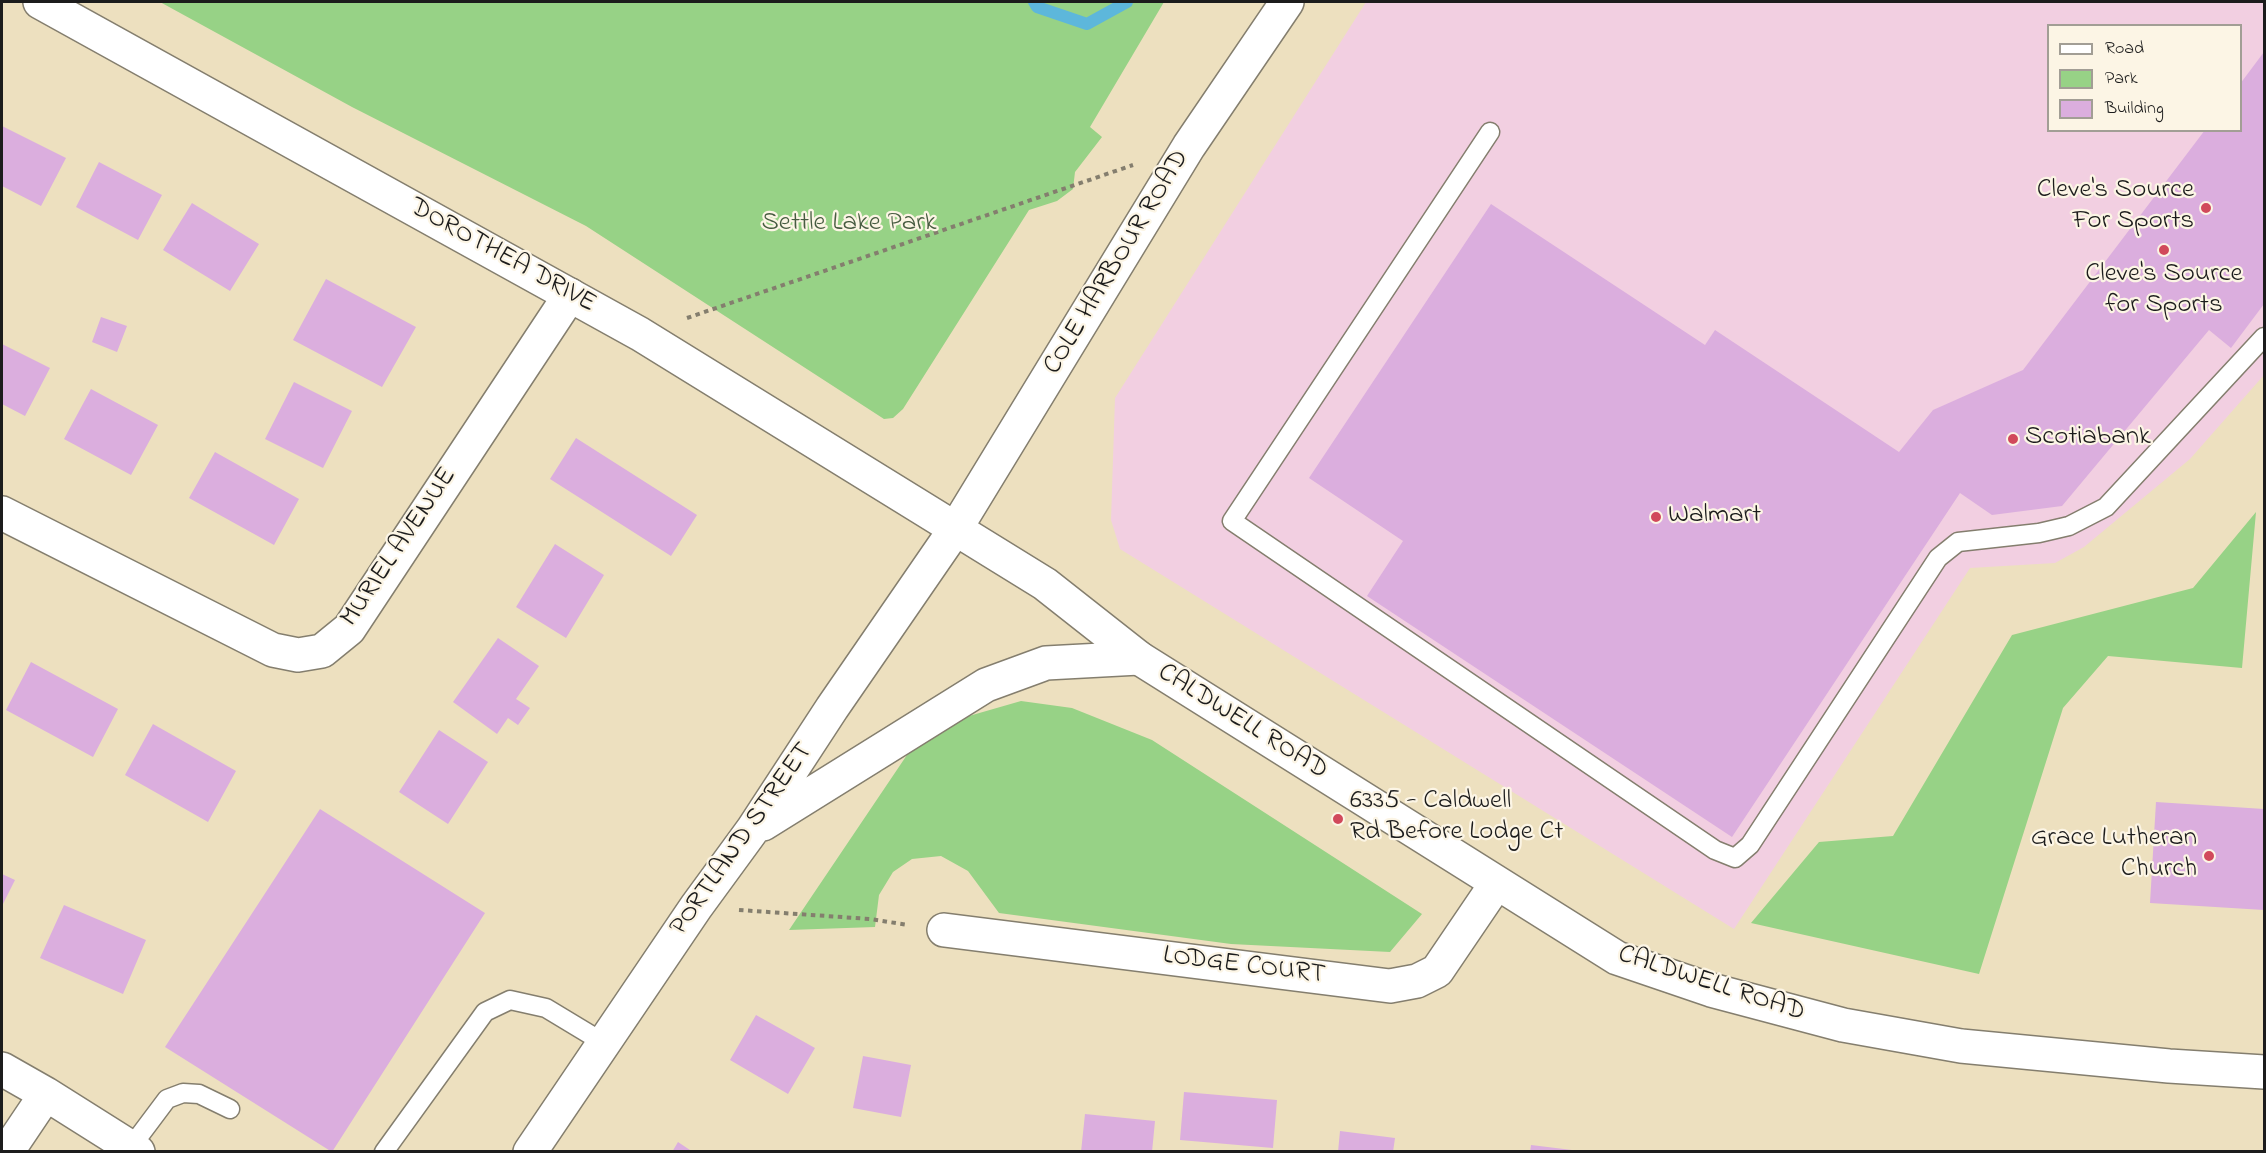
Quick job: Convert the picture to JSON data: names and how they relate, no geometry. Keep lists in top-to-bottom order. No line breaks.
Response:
{"streets":{"street":["DOROTHEA DRIVE","COLE HARBOUR ROAD","MURIEL AVENUE","CALDWELL ROAD","PORTLAND STREET","LODGE COURT"]},"crossings":[["DOROTHEA DRIVE","COLE HARBOUR ROAD"],["DOROTHEA DRIVE","MURIEL AVENUE"],["DOROTHEA DRIVE","CALDWELL ROAD"],["DOROTHEA DRIVE","PORTLAND STREET"],["COLE HARBOUR ROAD","CALDWELL ROAD"],["COLE HARBOUR ROAD","PORTLAND STREET"],["CALDWELL ROAD","PORTLAND STREET"],["CALDWELL ROAD","LODGE COURT"]],"parks":["Settle Lake Park"],"places":["Cleve's Source For Sports","Cleve's Source for Sports","Scotiabank","Walmart","6335 - Caldwell Rd Before Lodge Ct","Grace Lutheran Church"],"legend":["Road","Park","Building"]}
